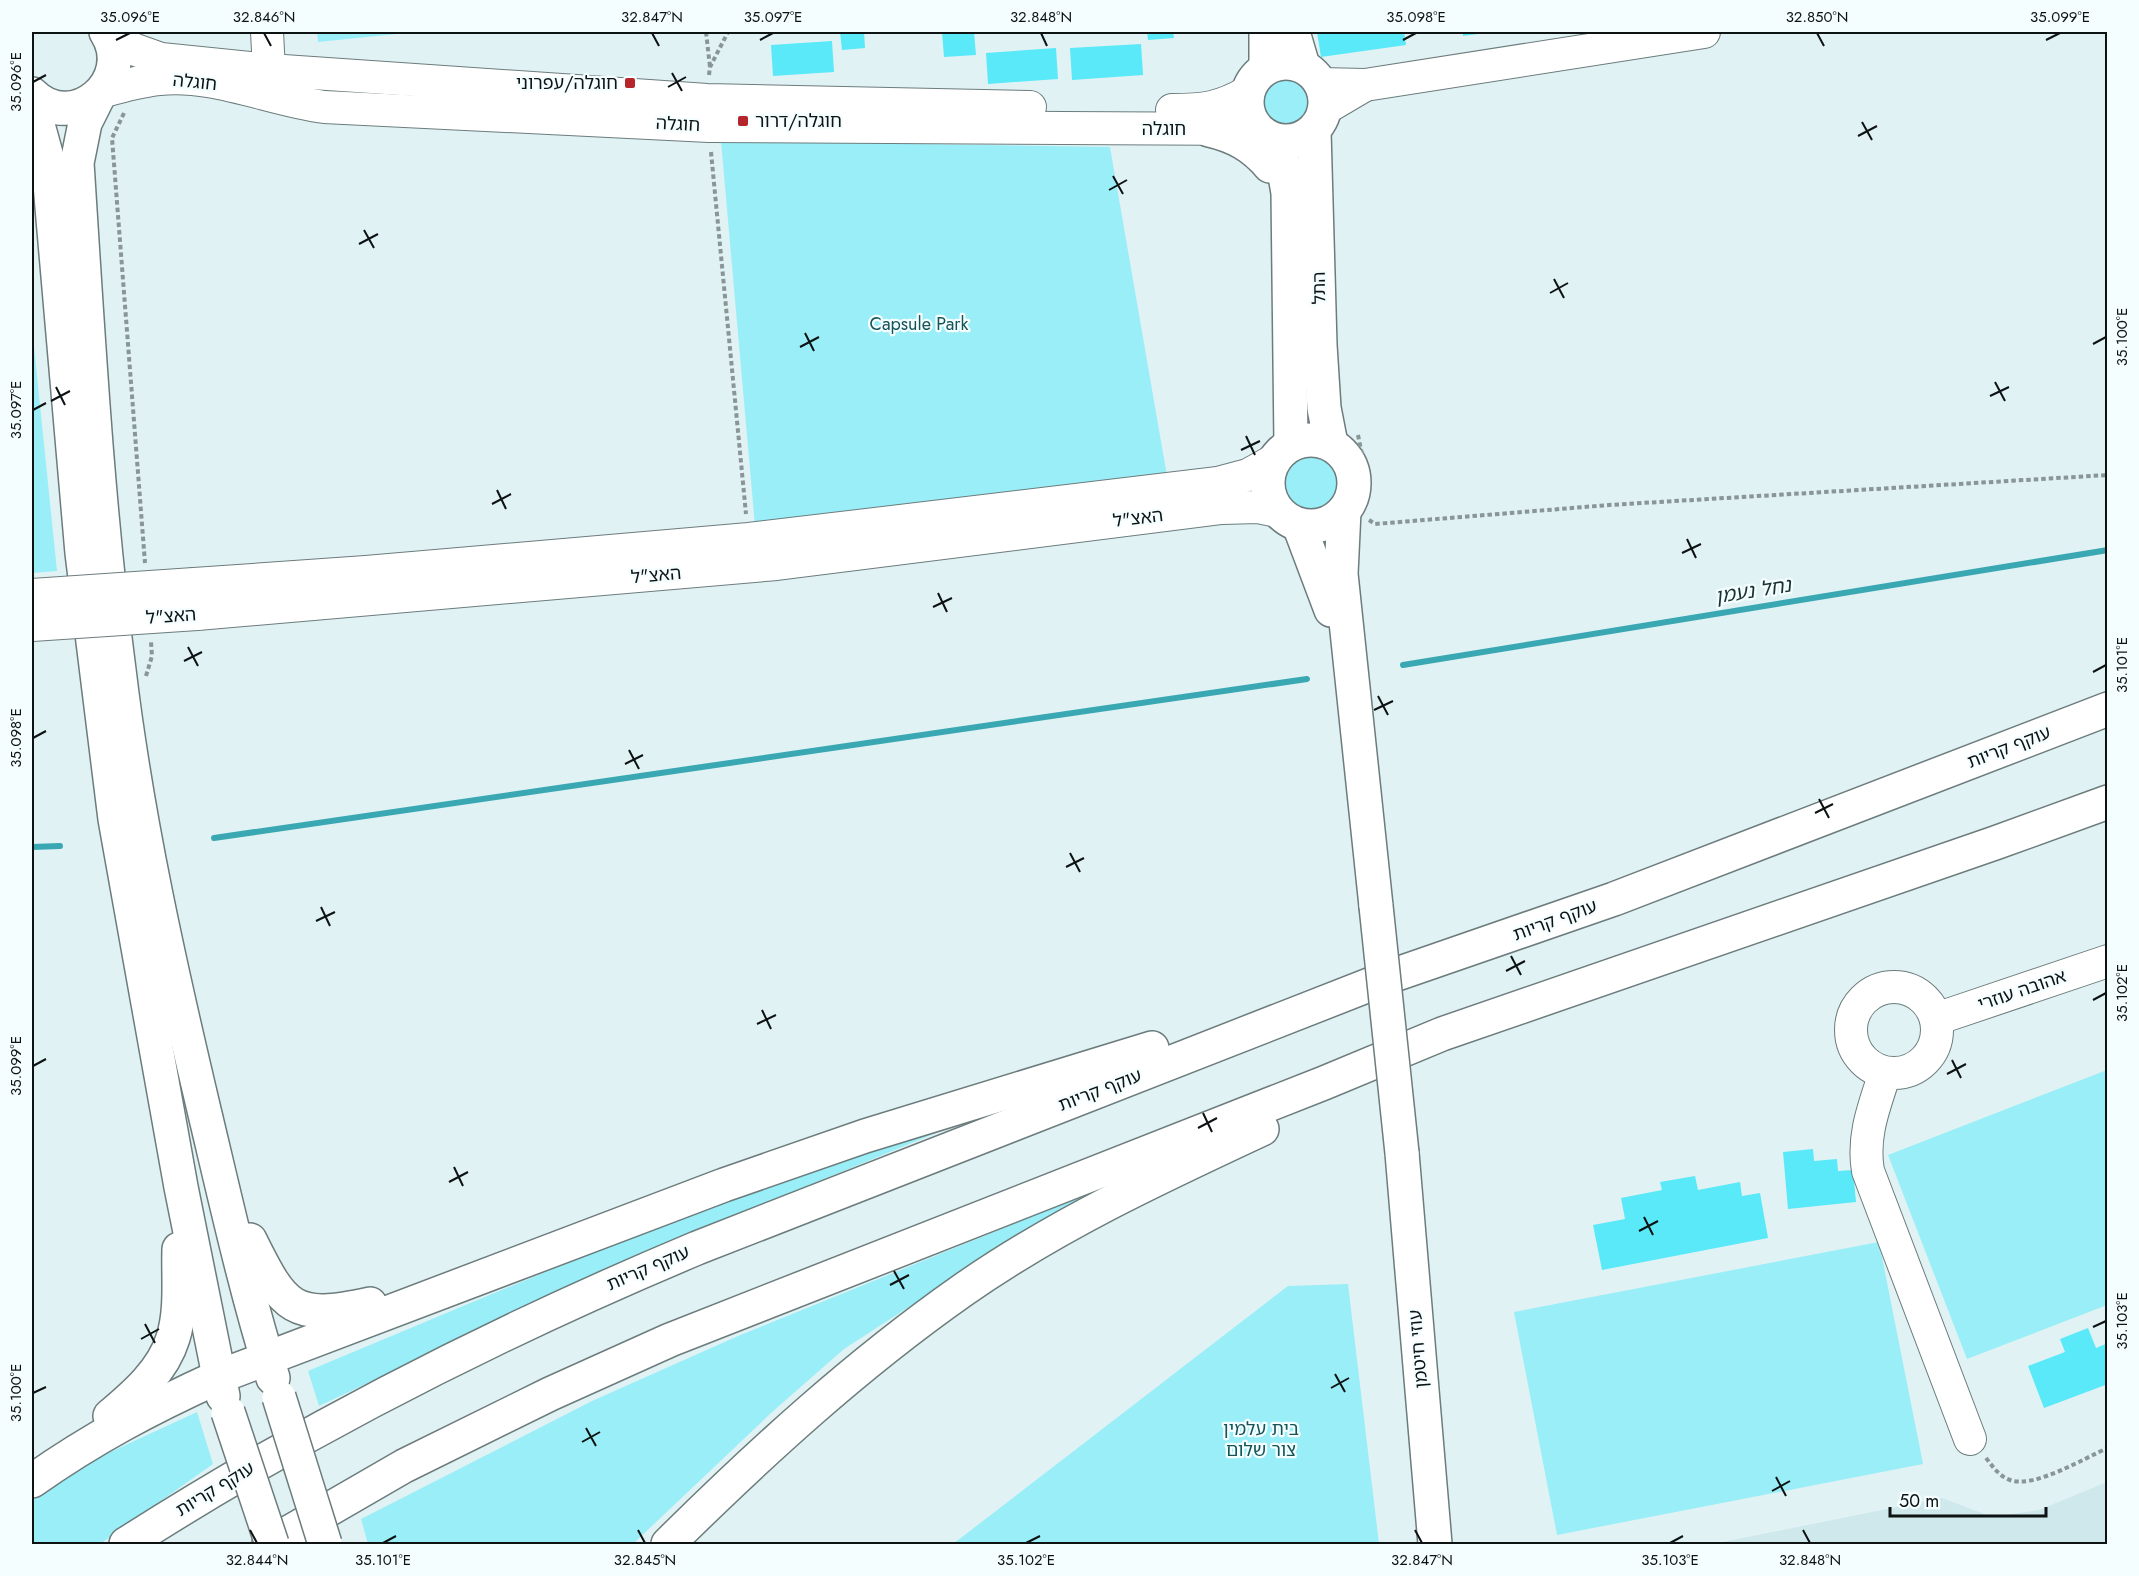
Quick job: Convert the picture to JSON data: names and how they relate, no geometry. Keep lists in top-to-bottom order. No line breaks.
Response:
{"streets":{"main road":["התל","עוקף קריות","עוזי חיטמן"],"street":["חוגלה","האצ\"ל","אהובה עוזרי"]},"crossings":[["חוגלה","התל"],["התל","האצ\"ל"]],"water":["נחל נעמן"],"parks":["Capsule Park","בית עלמין צור שלום"],"places":{"transit":["חוגלה/עפרוני","חוגלה/דרור"]},"scale_bar":"50 m","coordinates":["35.096°E","32.846°N","32.847°N","35.097°E","32.848°N","35.098°E","32.850°N","35.099°E","35.100°E","35.101°E","35.102°E","35.103°E","32.844°N","32.845°N"]}
